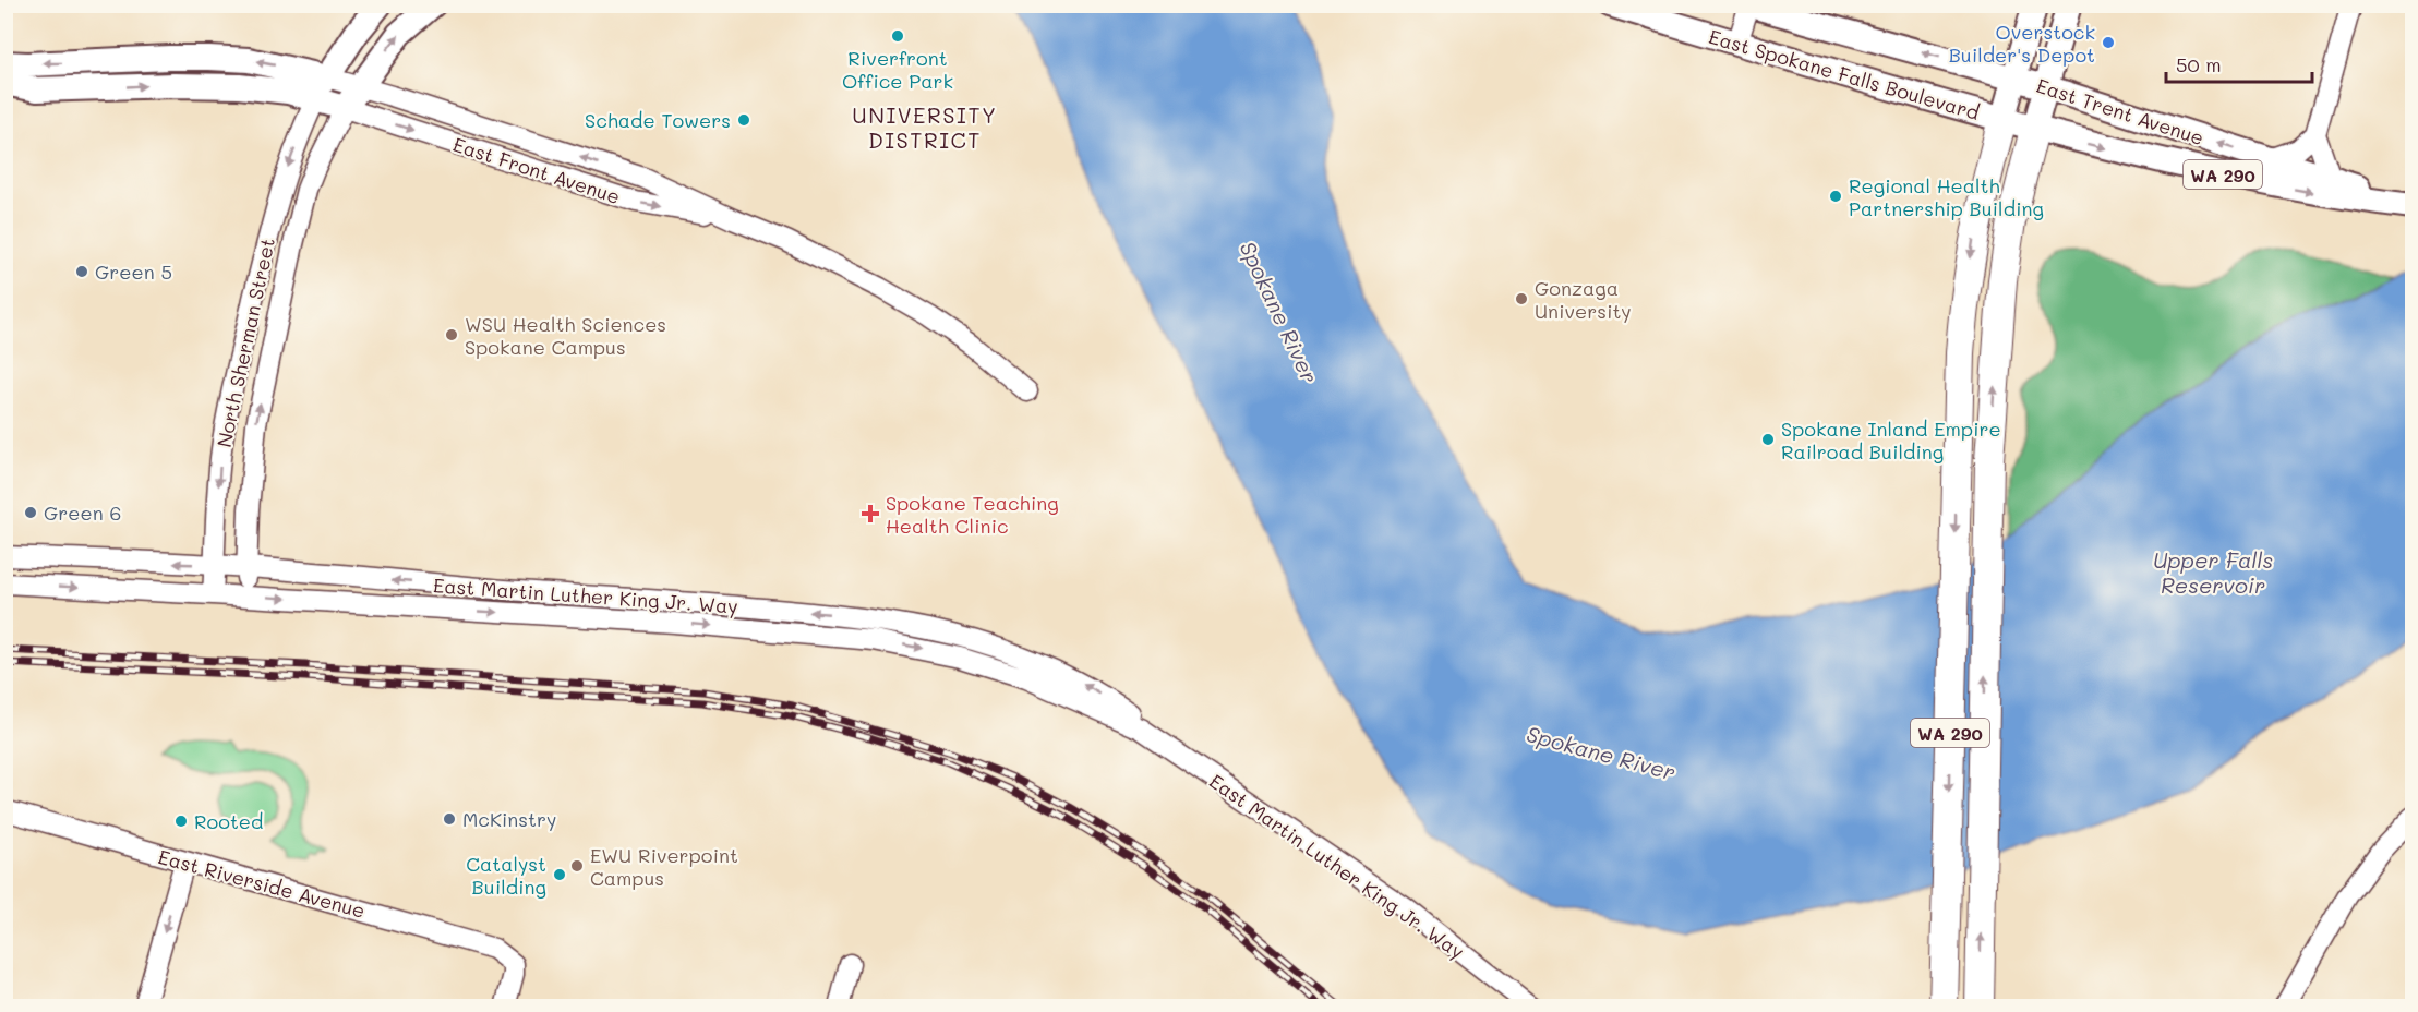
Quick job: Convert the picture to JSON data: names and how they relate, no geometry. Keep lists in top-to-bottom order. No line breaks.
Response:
{"streets":{"highway":["WA 290"],"main road":["East Spokane Falls Boulevard","East Trent Avenue"],"street":["East Front Avenue","North Sherman Street","East Martin Luther King Jr. Way","East Riverside Avenue"]},"crossings":[["East Spokane Falls Boulevard","East Trent Avenue"],["East Spokane Falls Boulevard","WA 290"],["East Trent Avenue","WA 290"],["East Front Avenue","North Sherman Street"],["North Sherman Street","East Martin Luther King Jr. Way"]],"districts":["UNIVERSITY DISTRICT"],"water":["Spokane River","Upper Falls Reservoir"],"places":{"other":["Riverfront Office Park","Overstock Builder's Depot","Schade Towers","Regional Health Partnership Building","Green 5","Gonzaga University","WSU Health Sciences Spokane Campus","Spokane Inland Empire Railroad Building","Green 6","McKinstry","Rooted","EWU Riverpoint Campus","Catalyst Building"],"health":["Spokane Teaching Health Clinic"]},"scale_bar":"50 m"}
